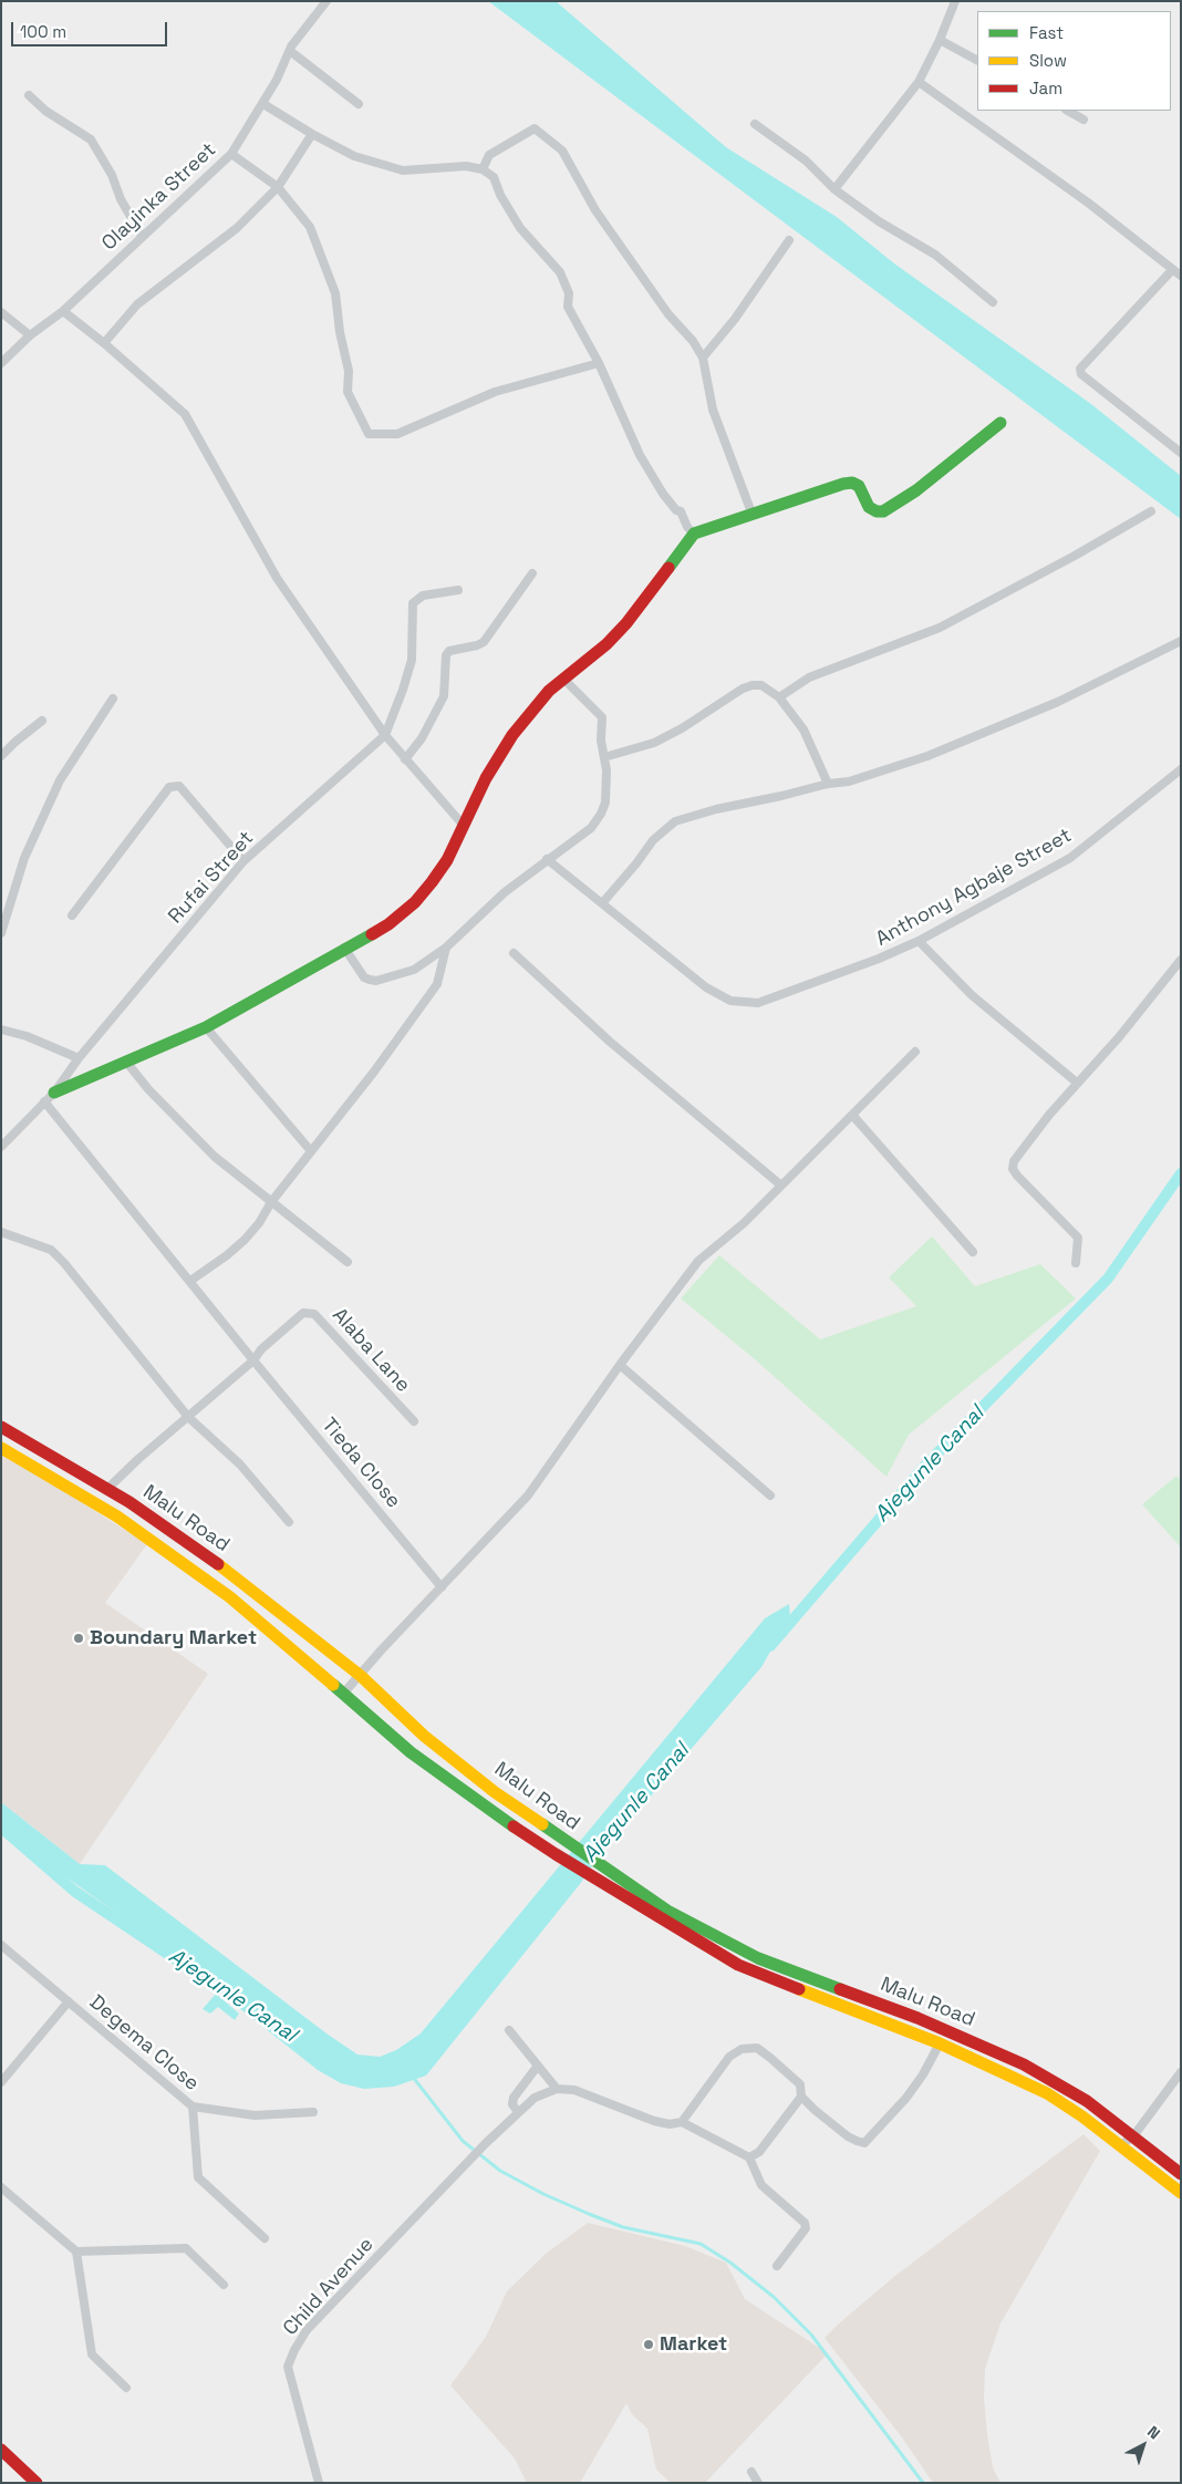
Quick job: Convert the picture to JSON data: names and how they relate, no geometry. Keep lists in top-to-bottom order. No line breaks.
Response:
{"streets":{"main road":["Malu Road"],"street":["Olayinka Street","Rufai Street","Anthony Agbaje Street","Alaba Lane","Tieda Close","Degema Close","Child Avenue"]},"crossings":[["Rufai Street","Tieda Close"],["Alaba Lane","Tieda Close"]],"water":["Ajegunle Canal"],"places":["Boundary Market","Market"],"legend":["Fast","Slow","Jam"],"scale_bar":"100 m","north":"top right"}
